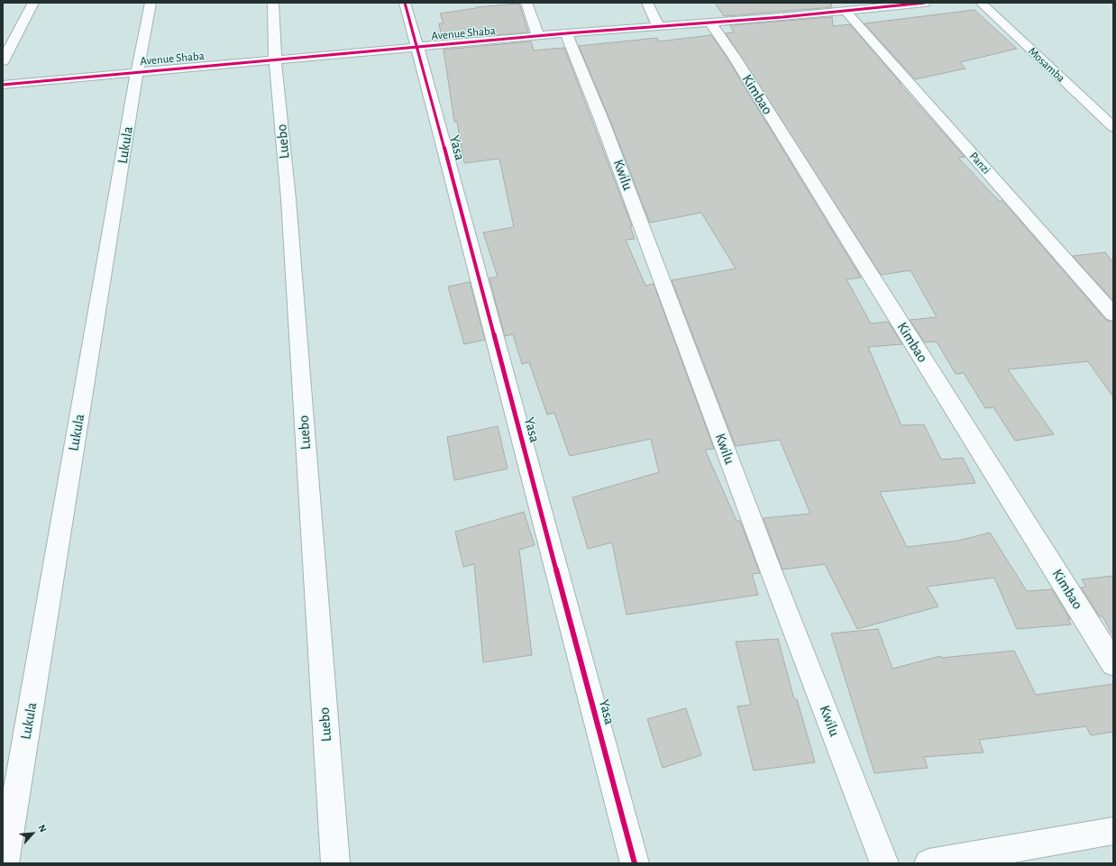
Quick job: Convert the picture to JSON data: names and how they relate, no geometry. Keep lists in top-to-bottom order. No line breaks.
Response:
{"streets":{"street":["Avenue Shaba","Mosamba","Kimbao","Luebo","Lukula","Yasa","Panzi","Kwilu"]},"crossings":[["Avenue Shaba","Kimbao"],["Avenue Shaba","Luebo"],["Avenue Shaba","Lukula"],["Avenue Shaba","Yasa"],["Avenue Shaba","Panzi"],["Avenue Shaba","Kwilu"]],"north":"top right"}
